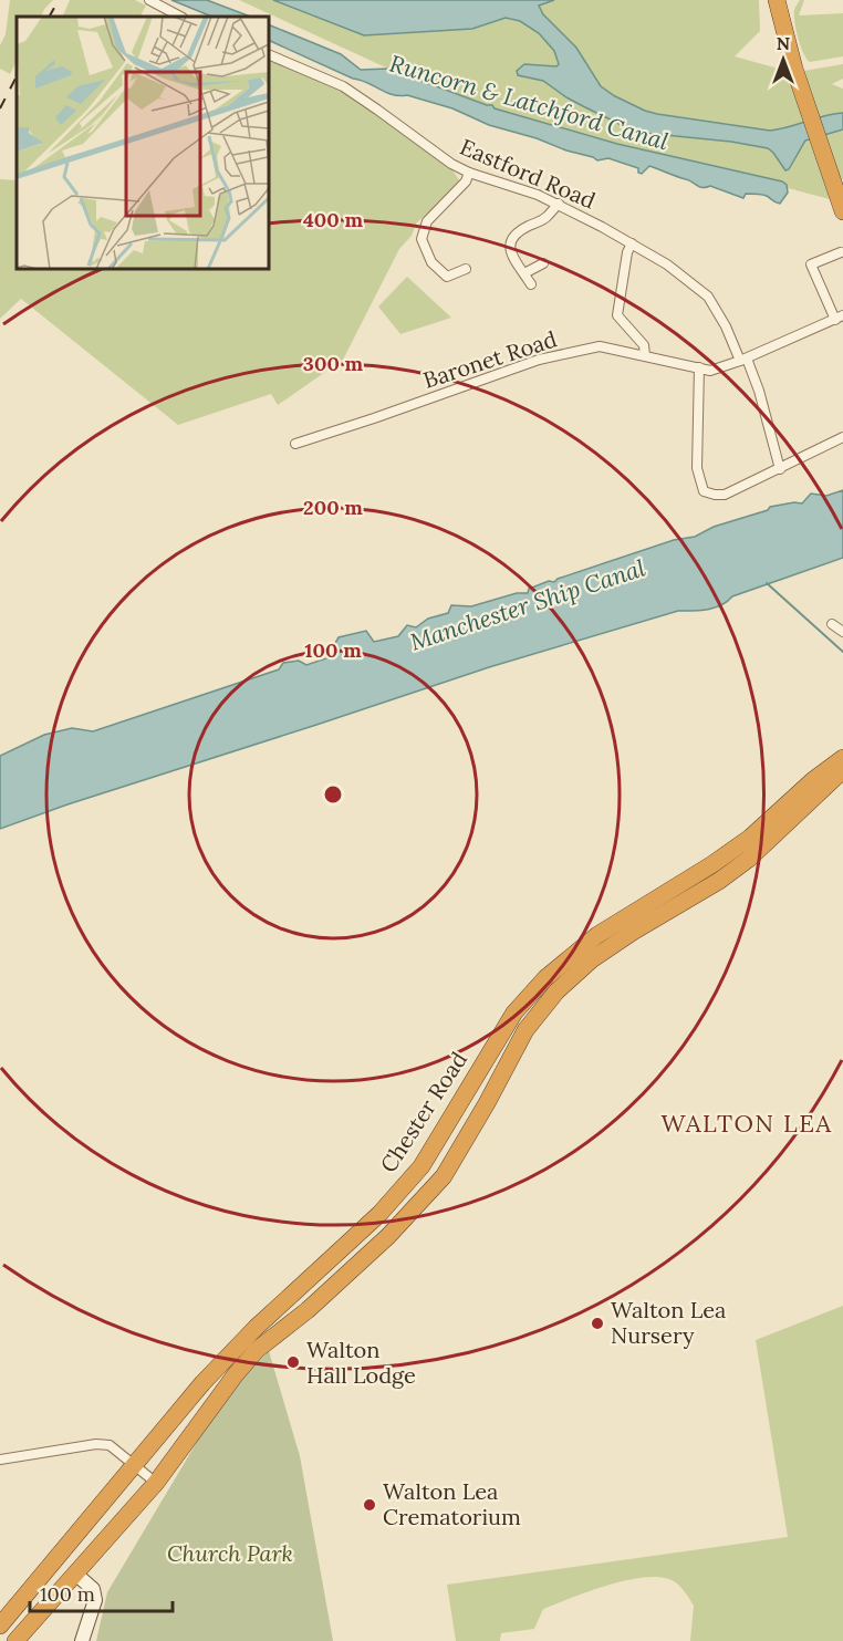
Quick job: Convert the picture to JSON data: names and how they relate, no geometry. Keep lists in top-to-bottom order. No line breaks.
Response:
{"streets":{"highway":["Chester Road"],"street":["Eastford Road","Baronet Road"]},"crossings":[["Eastford Road","Baronet Road"]],"districts":["WALTON LEA"],"water":["Runcorn & Latchford Canal","Manchester Ship Canal"],"parks":["Church Park"],"places":["Walton Lea Nursery","Walton Hall Lodge","Walton Lea Crematorium"],"scale_bar":"100 m","north":"top","rings":["400 m","300 m","200 m","100 m"]}
